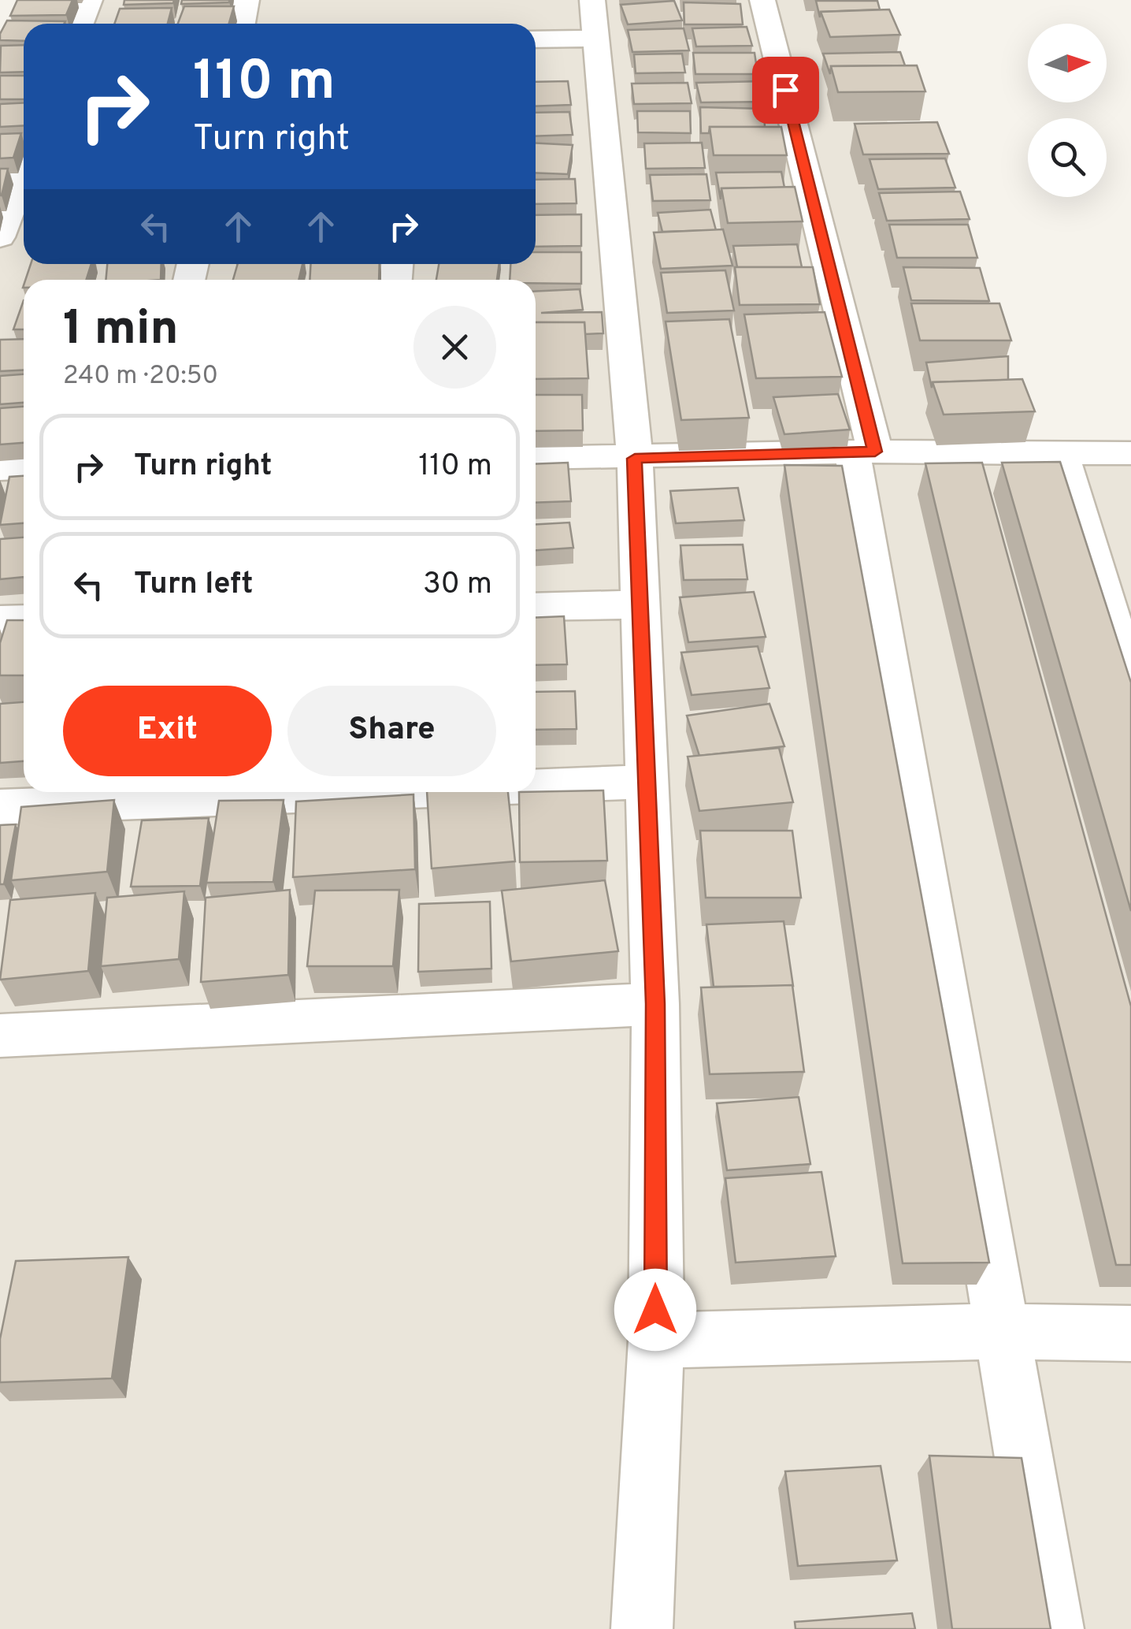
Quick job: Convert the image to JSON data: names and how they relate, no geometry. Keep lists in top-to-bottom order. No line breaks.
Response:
{"north":"right","page":{"turn":["110 m","Turn right"],"heading":["1 min","240 m · 20:50"],"list":[{"name":"Turn right","value":"110 m"},{"name":"Turn left","value":"30 m"}],"buttons":["Exit","Share"]}}
